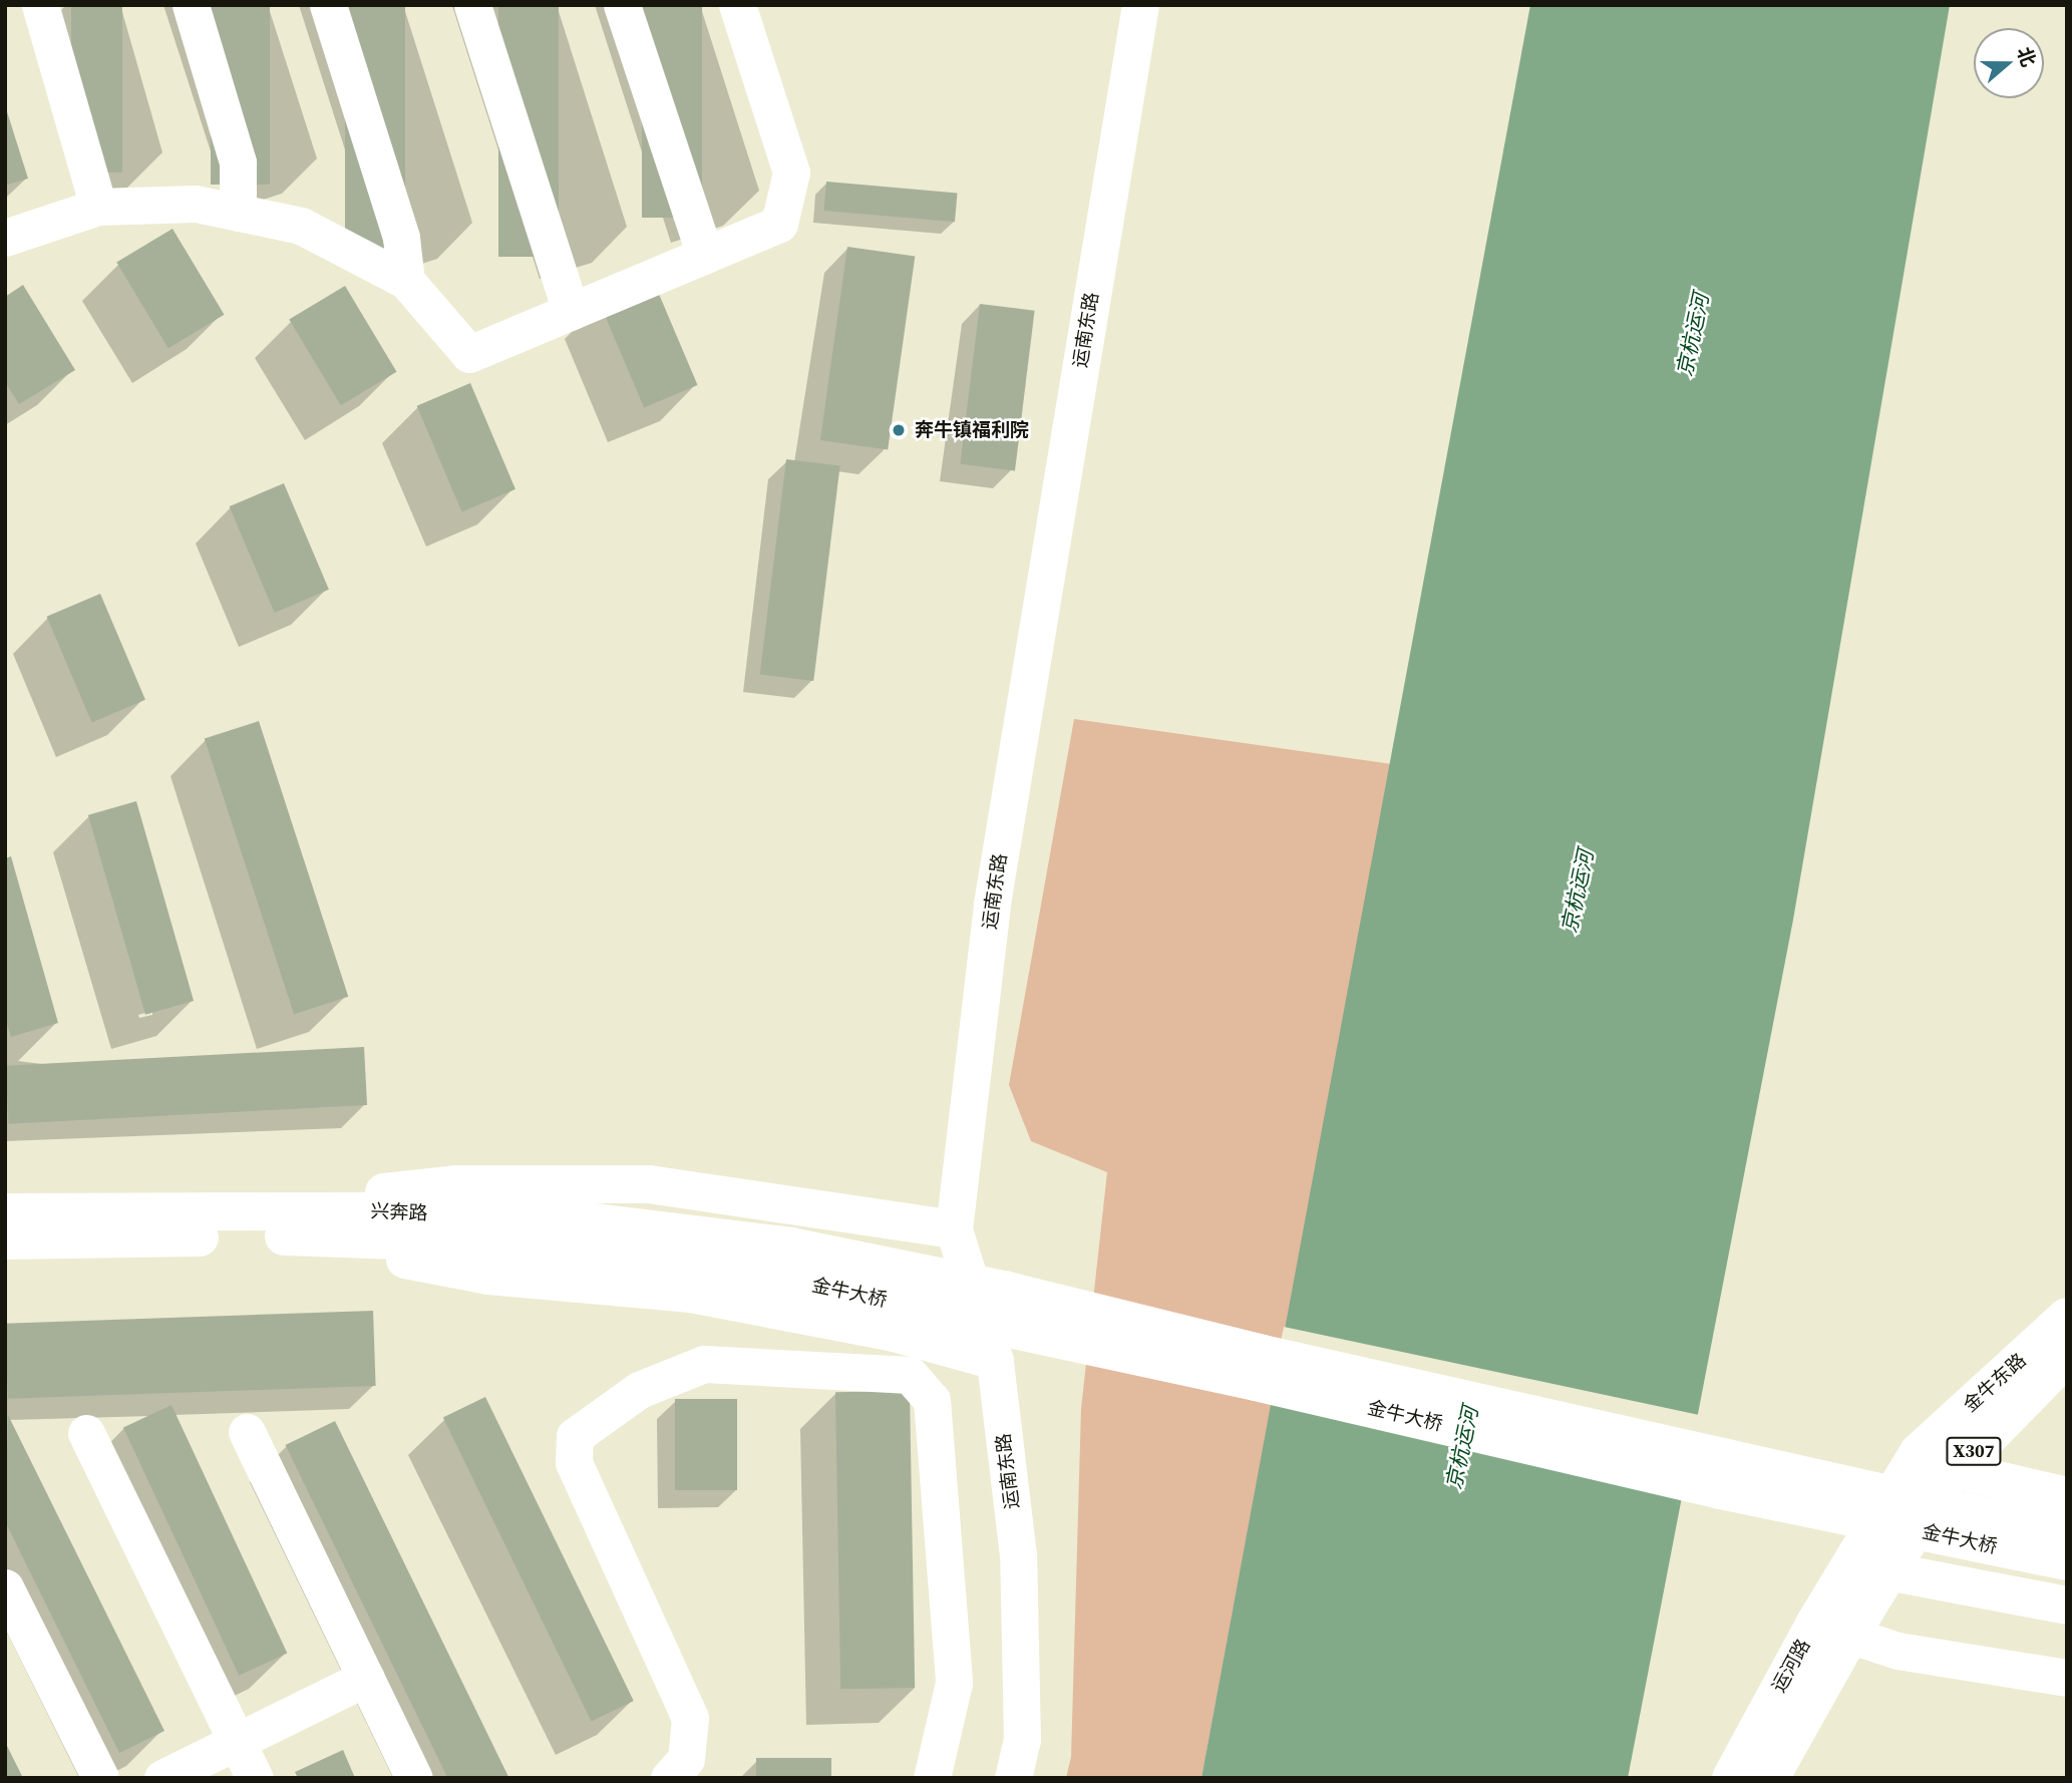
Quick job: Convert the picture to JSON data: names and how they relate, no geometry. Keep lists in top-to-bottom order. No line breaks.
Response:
{"streets":{"main road":["兴奔路","金牛大桥","金牛东路","X307","运河路"],"street":["运南东路"]},"crossings":[["兴奔路","金牛大桥"],["金牛东路","运河路"]],"water":["京杭运河"],"places":["奔牛镇福利院"],"north":"right"}
